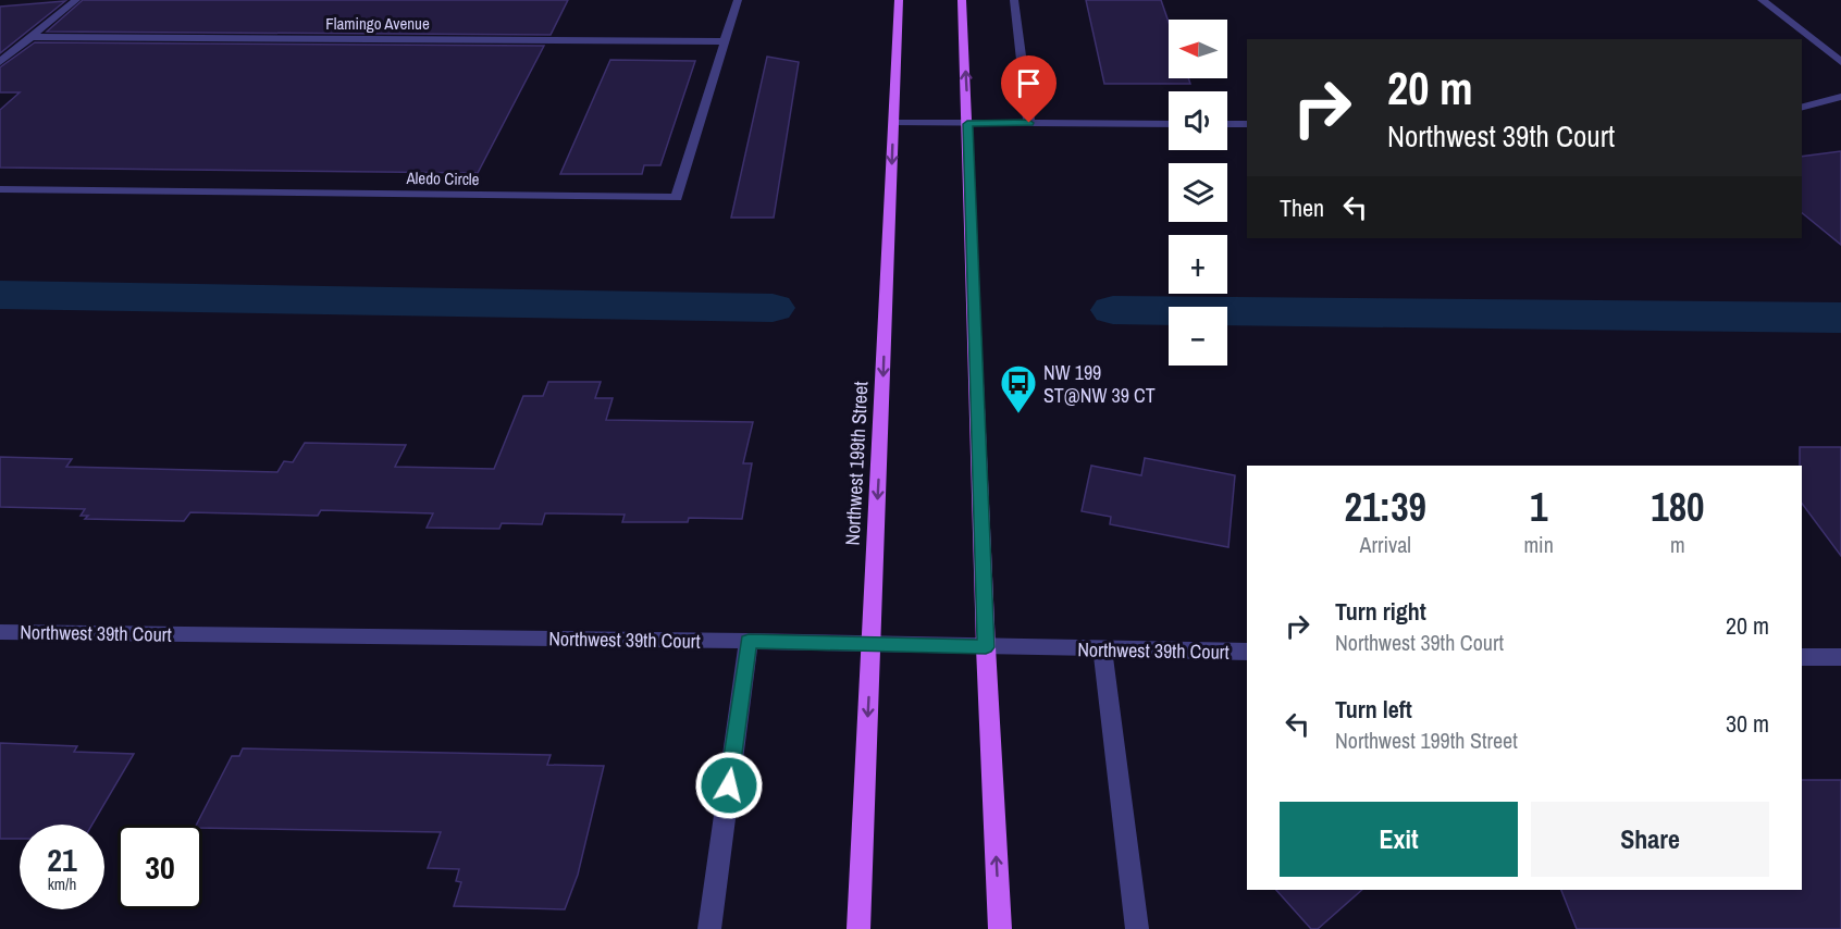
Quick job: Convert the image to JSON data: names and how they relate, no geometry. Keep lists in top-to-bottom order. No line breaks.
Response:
{"streets":{"main road":["Northwest 199th Street"],"street":["Flamingo Avenue","Aledo Circle","Northwest 39th Court"]},"crossings":[["Flamingo Avenue","Aledo Circle"],["Northwest 199th Street","Northwest 39th Court"]],"places":{"bus stop":["NW 199 ST@NW 39 CT"]},"north":"left","page":{"map_buttons":["+","−"],"turn":["20 m","Northwest 39th Court"],"then":"Then","eta":["21:39","Arrival","1","min","180","m"],"list":[{"name":"Turn right","note":"Northwest 39th Court","value":"20 m"},{"name":"Turn left","note":"Northwest 199th Street","value":"30 m"}],"buttons":["Exit","Share"],"speed":"21 km/h","limit":"30"}}
